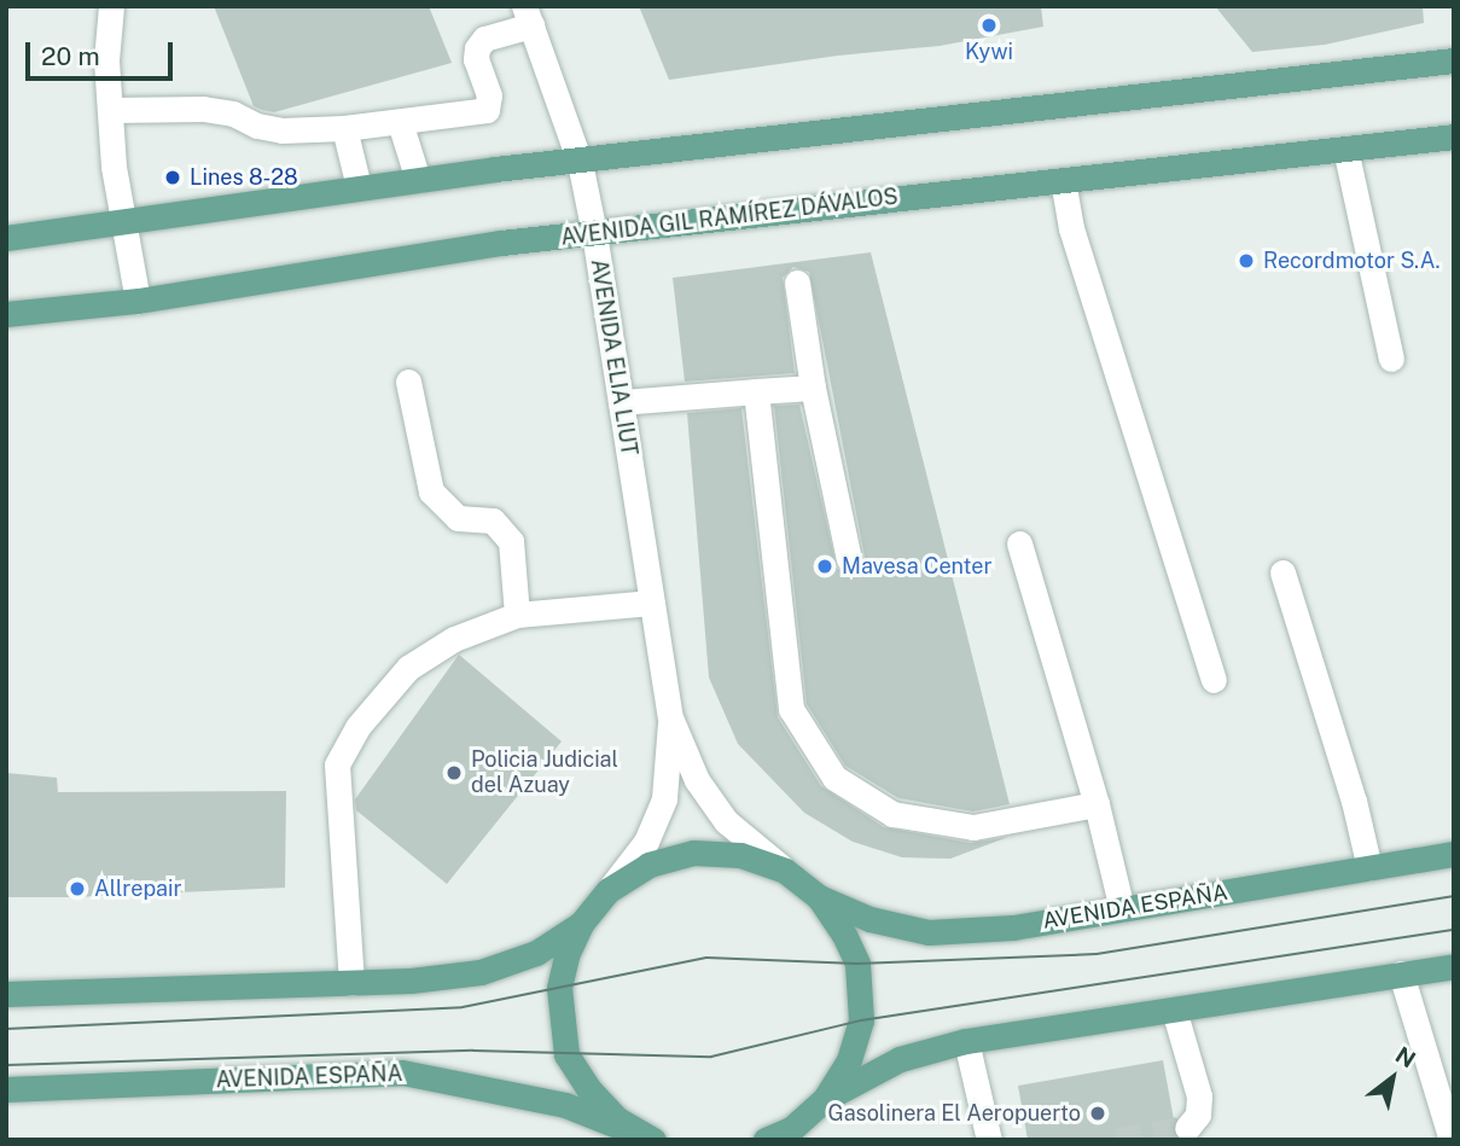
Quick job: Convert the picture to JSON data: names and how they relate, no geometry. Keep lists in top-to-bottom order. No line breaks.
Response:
{"streets":{"main road":["AVENIDA GIL RAMÍREZ DÁVALOS","AVENIDA ESPAÑA"],"street":["AVENIDA ELIA LIUT"]},"crossings":[["AVENIDA GIL RAMÍREZ DÁVALOS","AVENIDA ELIA LIUT"]],"places":["Kywi","Lines 8-28","Recordmotor S.A.","Mavesa Center","Policia Judicial del Azuay","Allrepair","Gasolinera El Aeropuerto"],"scale_bar":"20 m","north":"top right"}
